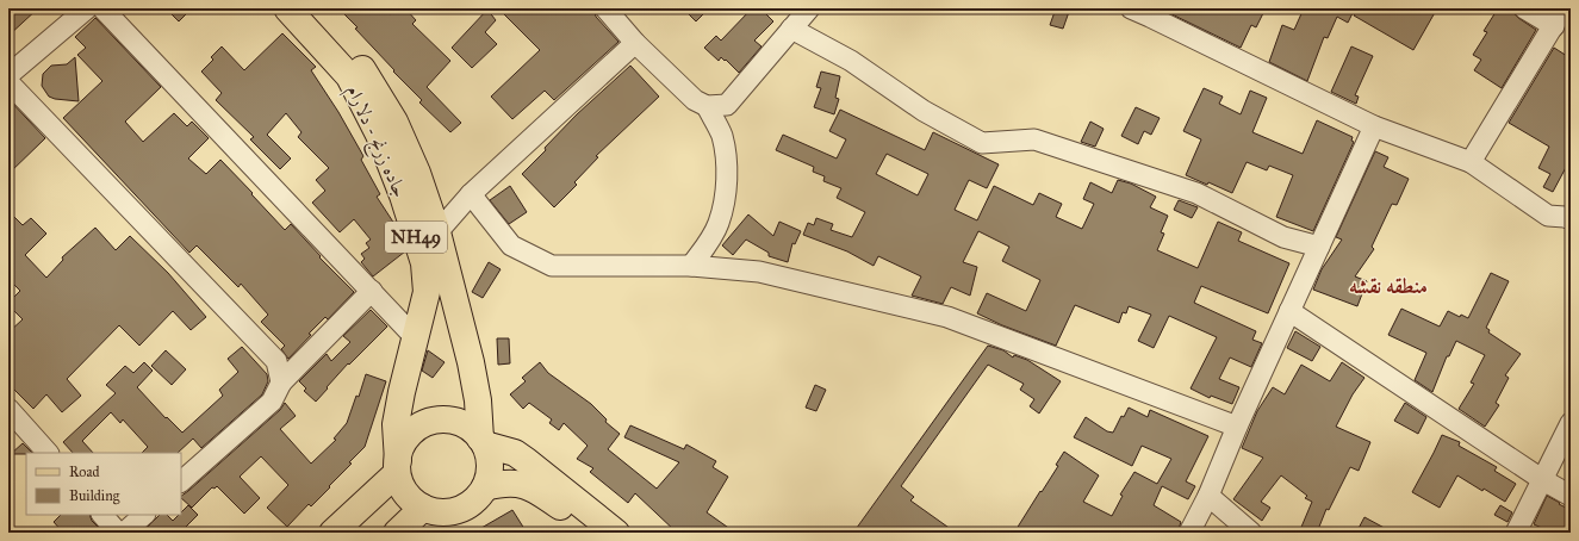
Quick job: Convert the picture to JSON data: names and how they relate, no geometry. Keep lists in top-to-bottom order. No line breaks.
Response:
{"streets":{"main road":["جاده زرنج - دلارام","NH49"]},"crossings":[["جاده زرنج - دلارام","NH49"]],"districts":["منطقه نقشه"],"legend":["Road","Building"]}
